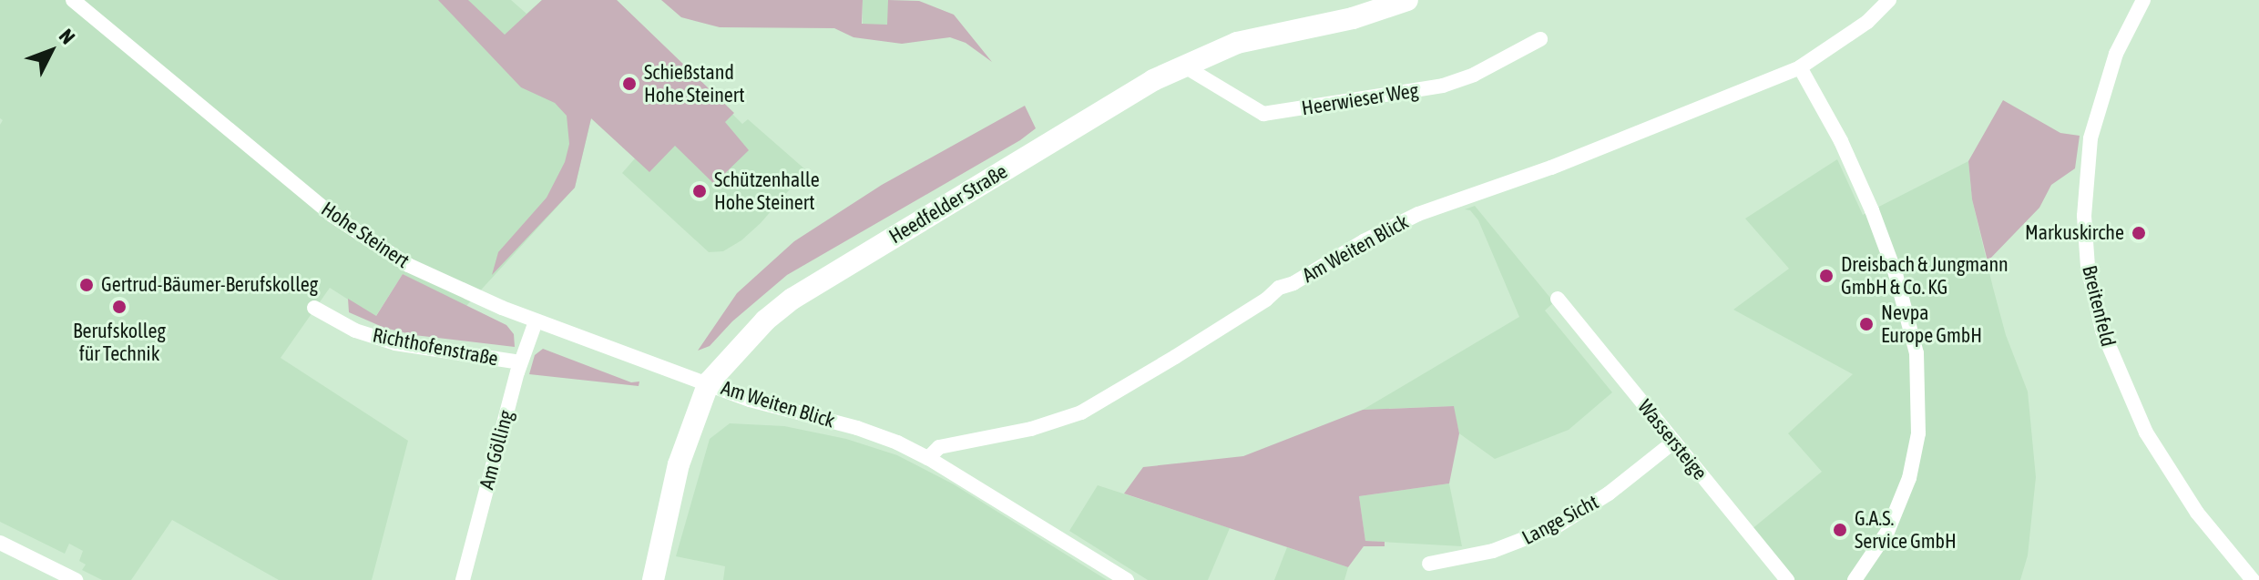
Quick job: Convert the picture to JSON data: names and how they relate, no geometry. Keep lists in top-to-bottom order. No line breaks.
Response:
{"streets":{"main road":["Heedfelder Straße"],"street":["Heerwieser Weg","Hohe Steinert","Am Weiten Blick","Breitenfeld","Richthofenstraße","Wassersteige","Am Gölling","Lange Sicht"]},"crossings":[["Heerwieser Weg","Heedfelder Straße"],["Heedfelder Straße","Hohe Steinert"],["Heedfelder Straße","Am Weiten Blick"],["Hohe Steinert","Am Weiten Blick"],["Hohe Steinert","Am Gölling"],["Richthofenstraße","Am Gölling"],["Wassersteige","Lange Sicht"]],"places":["Schießstand Hohe Steinert","Schützenhalle Hohe Steinert","Markuskirche","Dreisbach & Jungmann GmbH & Co. KG","Gertrud-Bäumer-Berufskolleg","Berufskolleg für Technik","Nevpa Europe GmbH","G.A.S. Service GmbH"],"north":"top right"}
